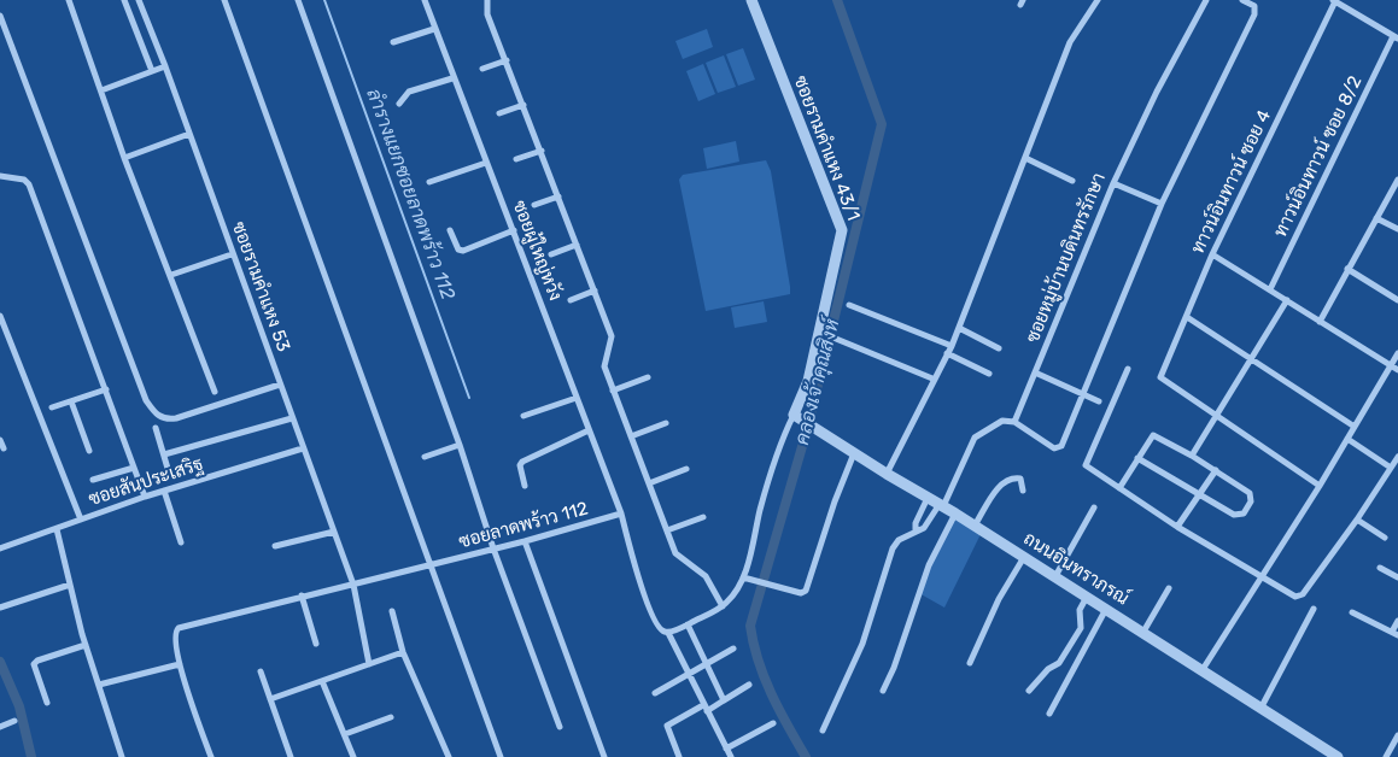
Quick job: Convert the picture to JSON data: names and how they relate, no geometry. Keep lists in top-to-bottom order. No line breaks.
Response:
{"streets":{"street":["ซอยรามคำแหง 43/1","ทาวน์อินทาวน์ ซอย 8/2","ทาวน์อินทาวน์ ซอย 4","ซอยผู้ใหญ่หวัง","ซอยหมู่บ้านบดินทรรักษา","ซอยรามคำแหง 53","ซอยสันประเสริฐ","ซอยลาดพร้าว 112","ถนนอินทราภรณ์"]},"crossings":[["ซอยรามคำแหง 43/1","ถนนอินทราภรณ์"],["ซอยผู้ใหญ่หวัง","ซอยลาดพร้าว 112"],["ซอยรามคำแหง 53","ซอยสันประเสริฐ"],["ซอยรามคำแหง 53","ซอยลาดพร้าว 112"]],"water":["ลำรางแยกซอยลาดพร้าว 112","คลองเจ้าคุณสิงห์"]}
